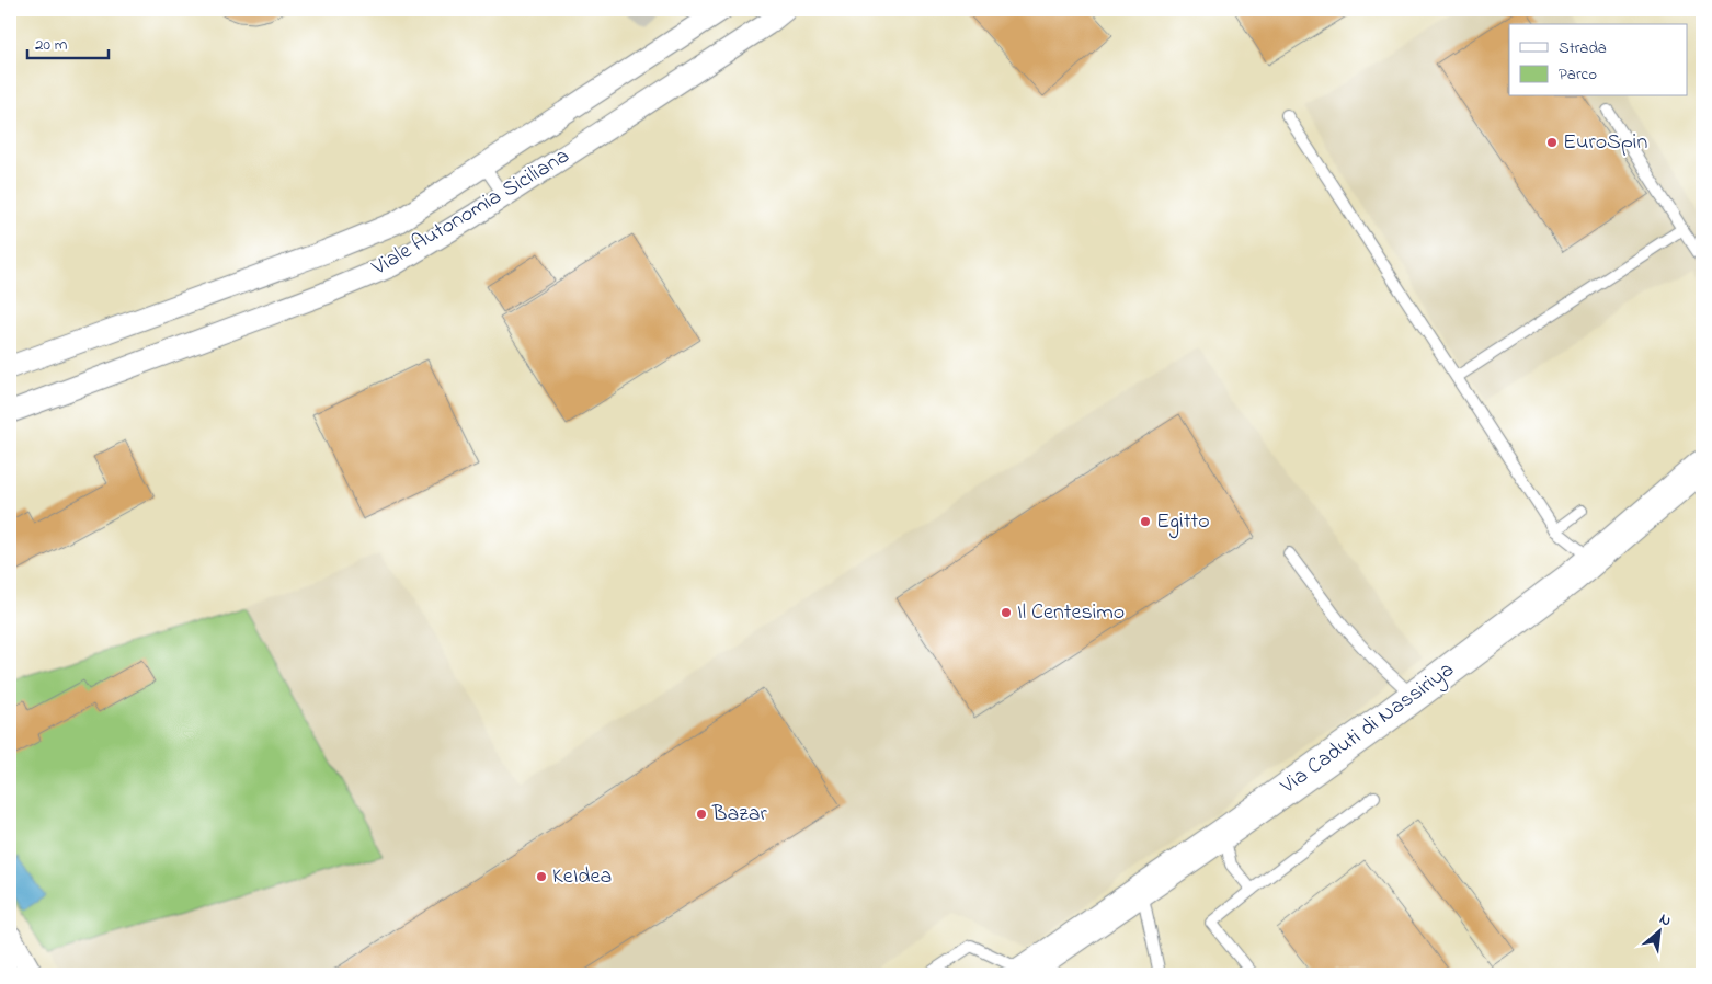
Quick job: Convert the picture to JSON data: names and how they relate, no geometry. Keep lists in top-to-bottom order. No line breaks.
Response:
{"streets":{"street":["Viale Autonomia Siciliana","Via Caduti di Nassiriya"]},"places":["EuroSpin","Egitto","Il Centesimo","Bazar","KeIdea"],"legend":["Strada","Parco"],"scale_bar":"20 m","north":"top right"}
